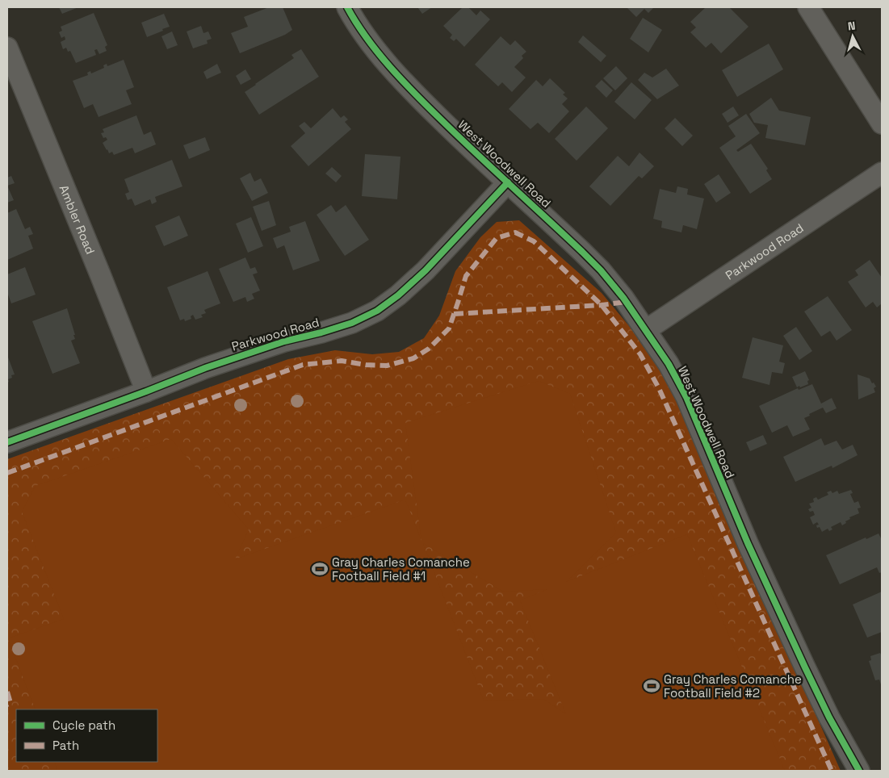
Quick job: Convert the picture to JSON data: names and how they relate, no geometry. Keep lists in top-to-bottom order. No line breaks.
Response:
{"streets":{"street":["West Woodwell Road","Ambler Road","Parkwood Road"]},"crossings":[["West Woodwell Road","Parkwood Road"],["Ambler Road","Parkwood Road"]],"places":{"sports":["Gray Charles Comanche Football Field #1","Gray Charles Comanche Football Field #2"]},"legend":["Cycle path","Path"],"north":"top"}
